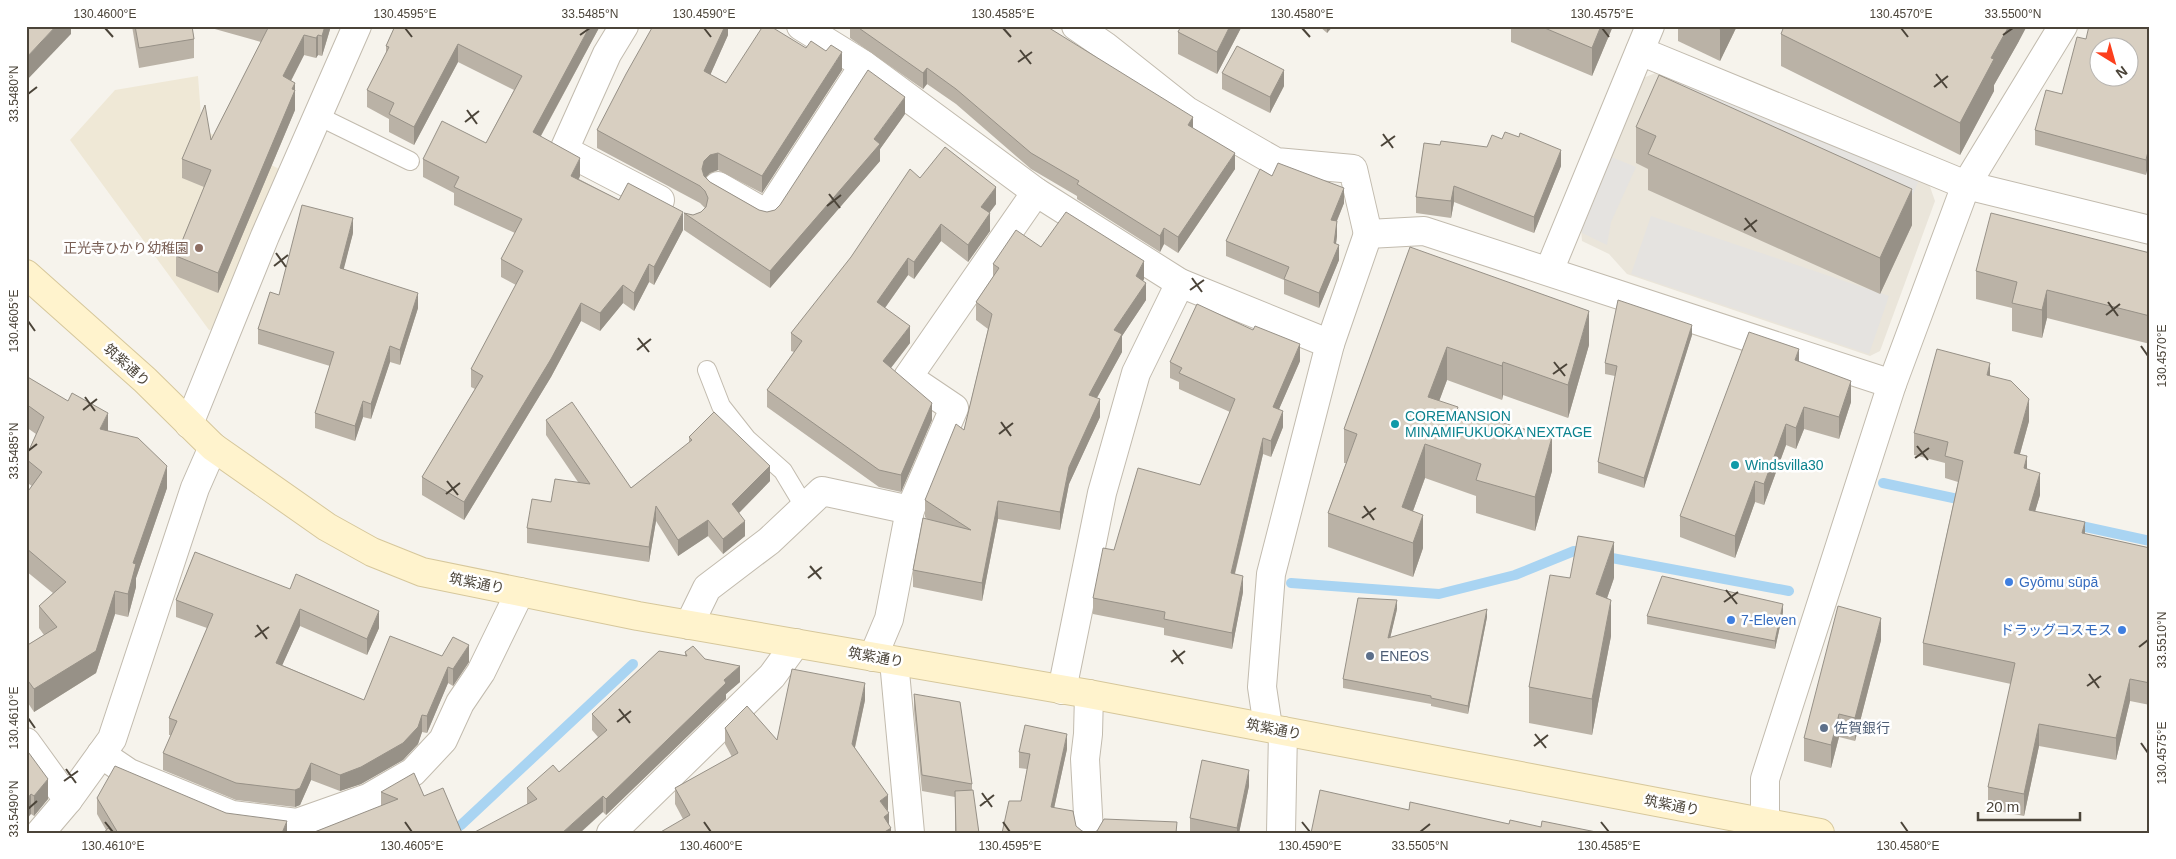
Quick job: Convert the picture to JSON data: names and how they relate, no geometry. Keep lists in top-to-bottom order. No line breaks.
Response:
{"streets":{"street":["筑紫通り"]},"places":["正光寺ひかり幼稚園","COREMANSION MINAMIFUKUOKA NEXTAGE","Windsvilla30","Gyōmu sūpā","7-Eleven","ドラッグコスモス","ENEOS","佐賀銀行"],"scale_bar":"20 m","north":"bottom right","coordinates":["130.4600°E","130.4595°E","33.5485°N","130.4590°E","130.4585°E","130.4580°E","130.4575°E","130.4570°E","33.5500°N","33.5480°N","130.4605°E","33.5510°N","130.4610°E","33.5490°N","33.5505°N"]}
